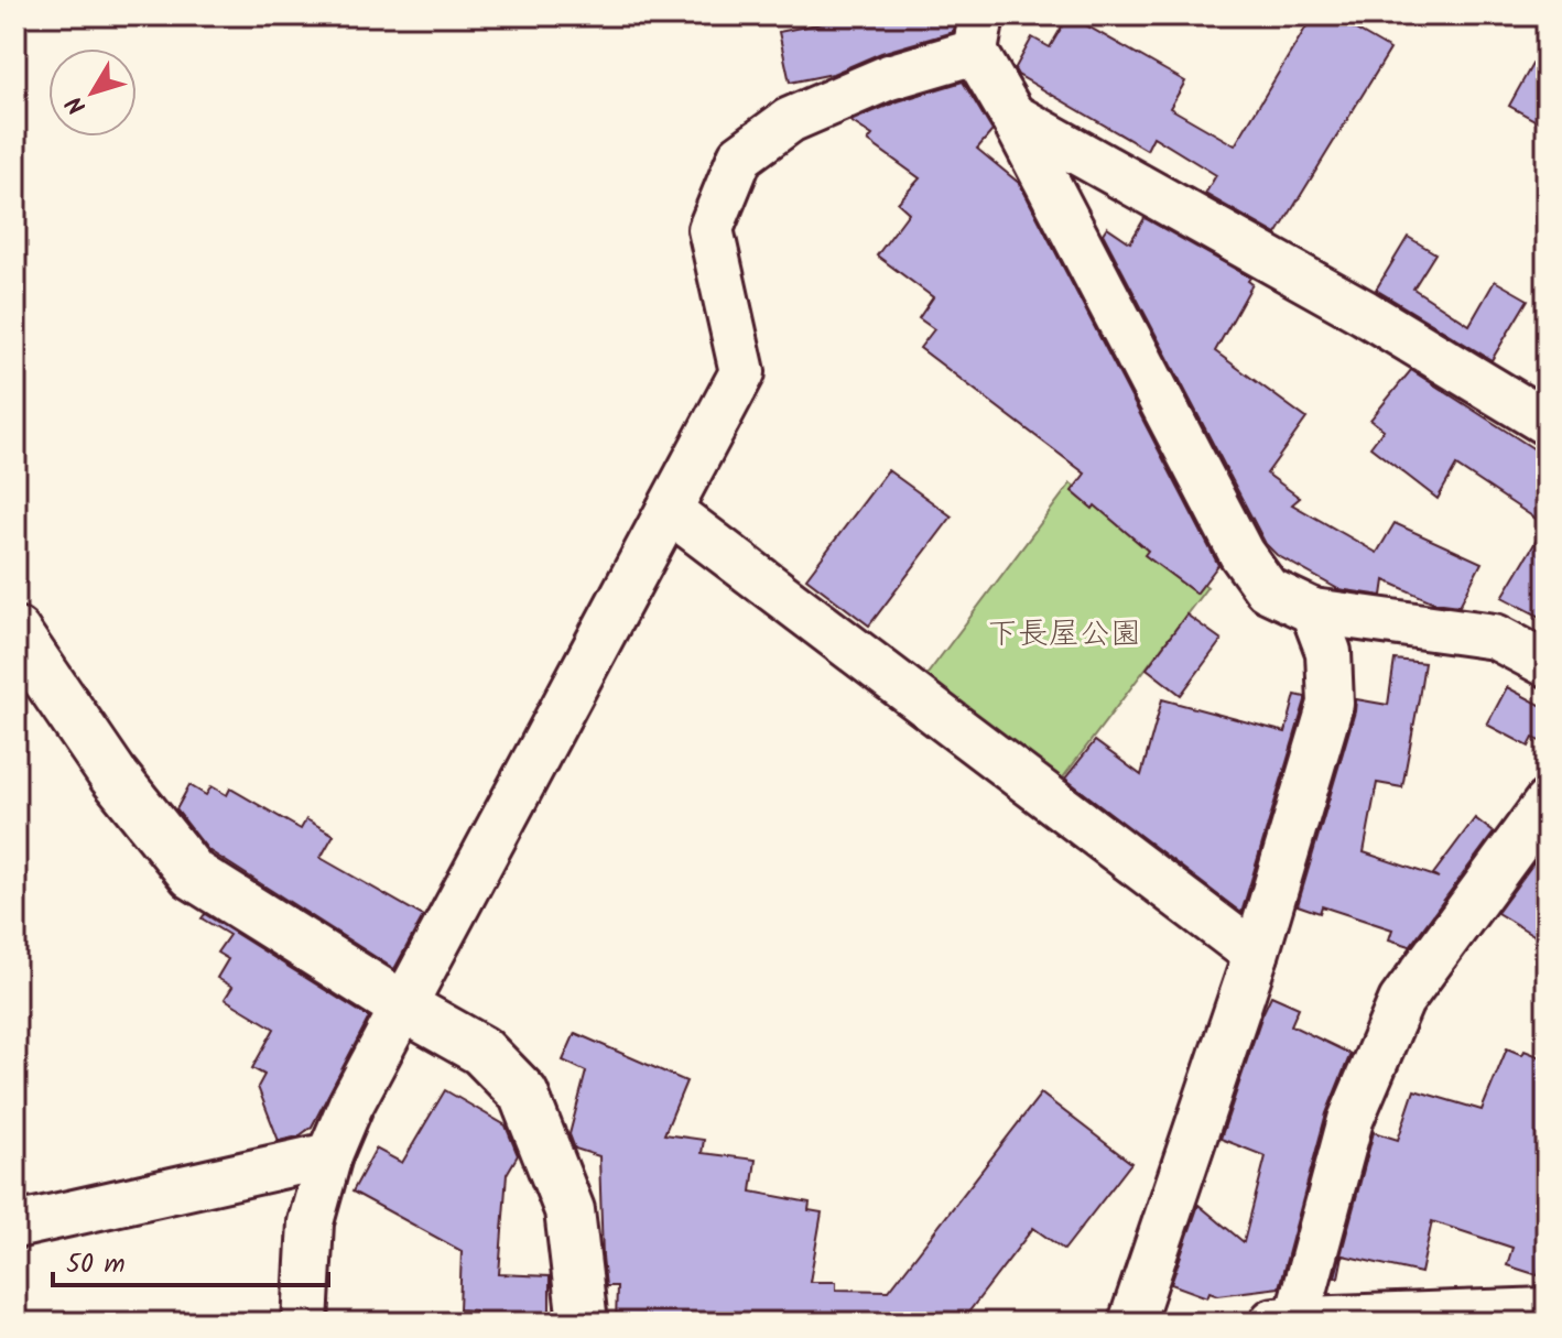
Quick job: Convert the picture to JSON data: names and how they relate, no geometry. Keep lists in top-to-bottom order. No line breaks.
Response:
{"parks":["下長屋公園"],"scale_bar":"50 m","north":"bottom left"}
